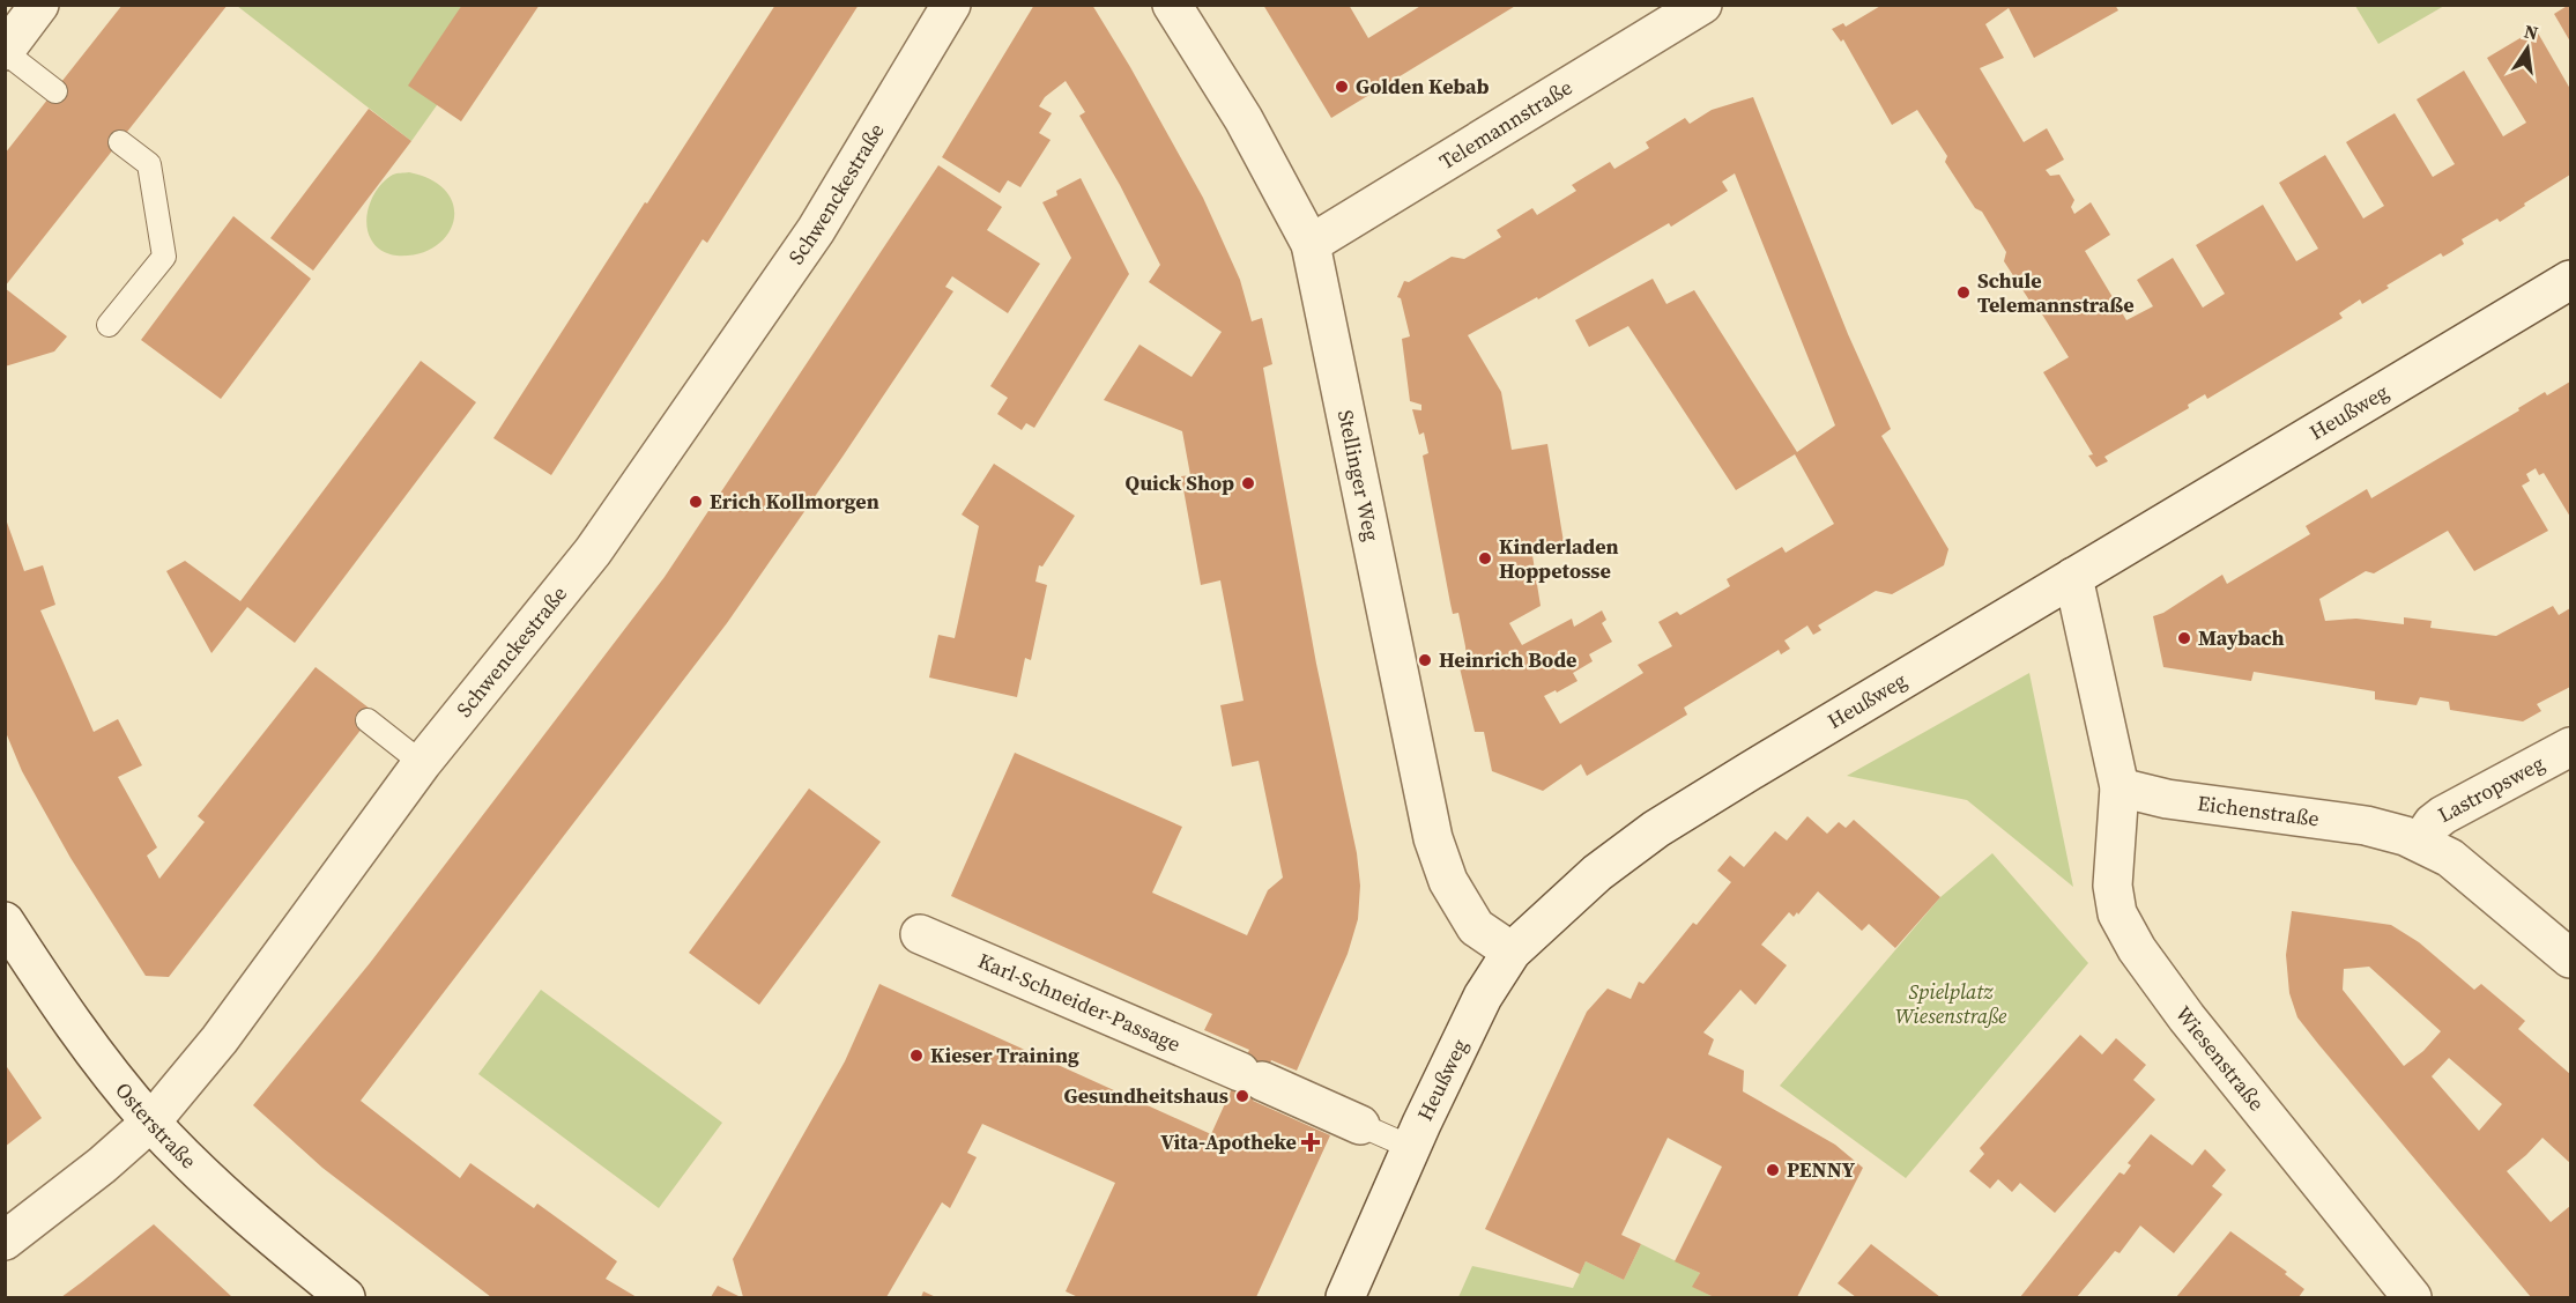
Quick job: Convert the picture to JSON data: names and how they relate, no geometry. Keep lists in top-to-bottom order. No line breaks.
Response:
{"streets":{"street":["Telemannstraße","Schwenckestraße","Heußweg","Stellinger Weg","Lastropsweg","Eichenstraße","Karl-Schneider-Passage","Wiesenstraße","Osterstraße"]},"crossings":[["Telemannstraße","Stellinger Weg"],["Schwenckestraße","Osterstraße"],["Heußweg","Stellinger Weg"],["Heußweg","Karl-Schneider-Passage"],["Lastropsweg","Eichenstraße"],["Eichenstraße","Wiesenstraße"]],"parks":["Spielplatz Wiesenstraße"],"places":{"other":["Golden Kebab","Schule Telemannstraße","Quick Shop","Erich Kollmorgen","Kinderladen Hoppetosse","Maybach","Heinrich Bode","Kieser Training","Gesundheitshaus","PENNY"],"health":["Vita-Apotheke"]},"north":"top"}
